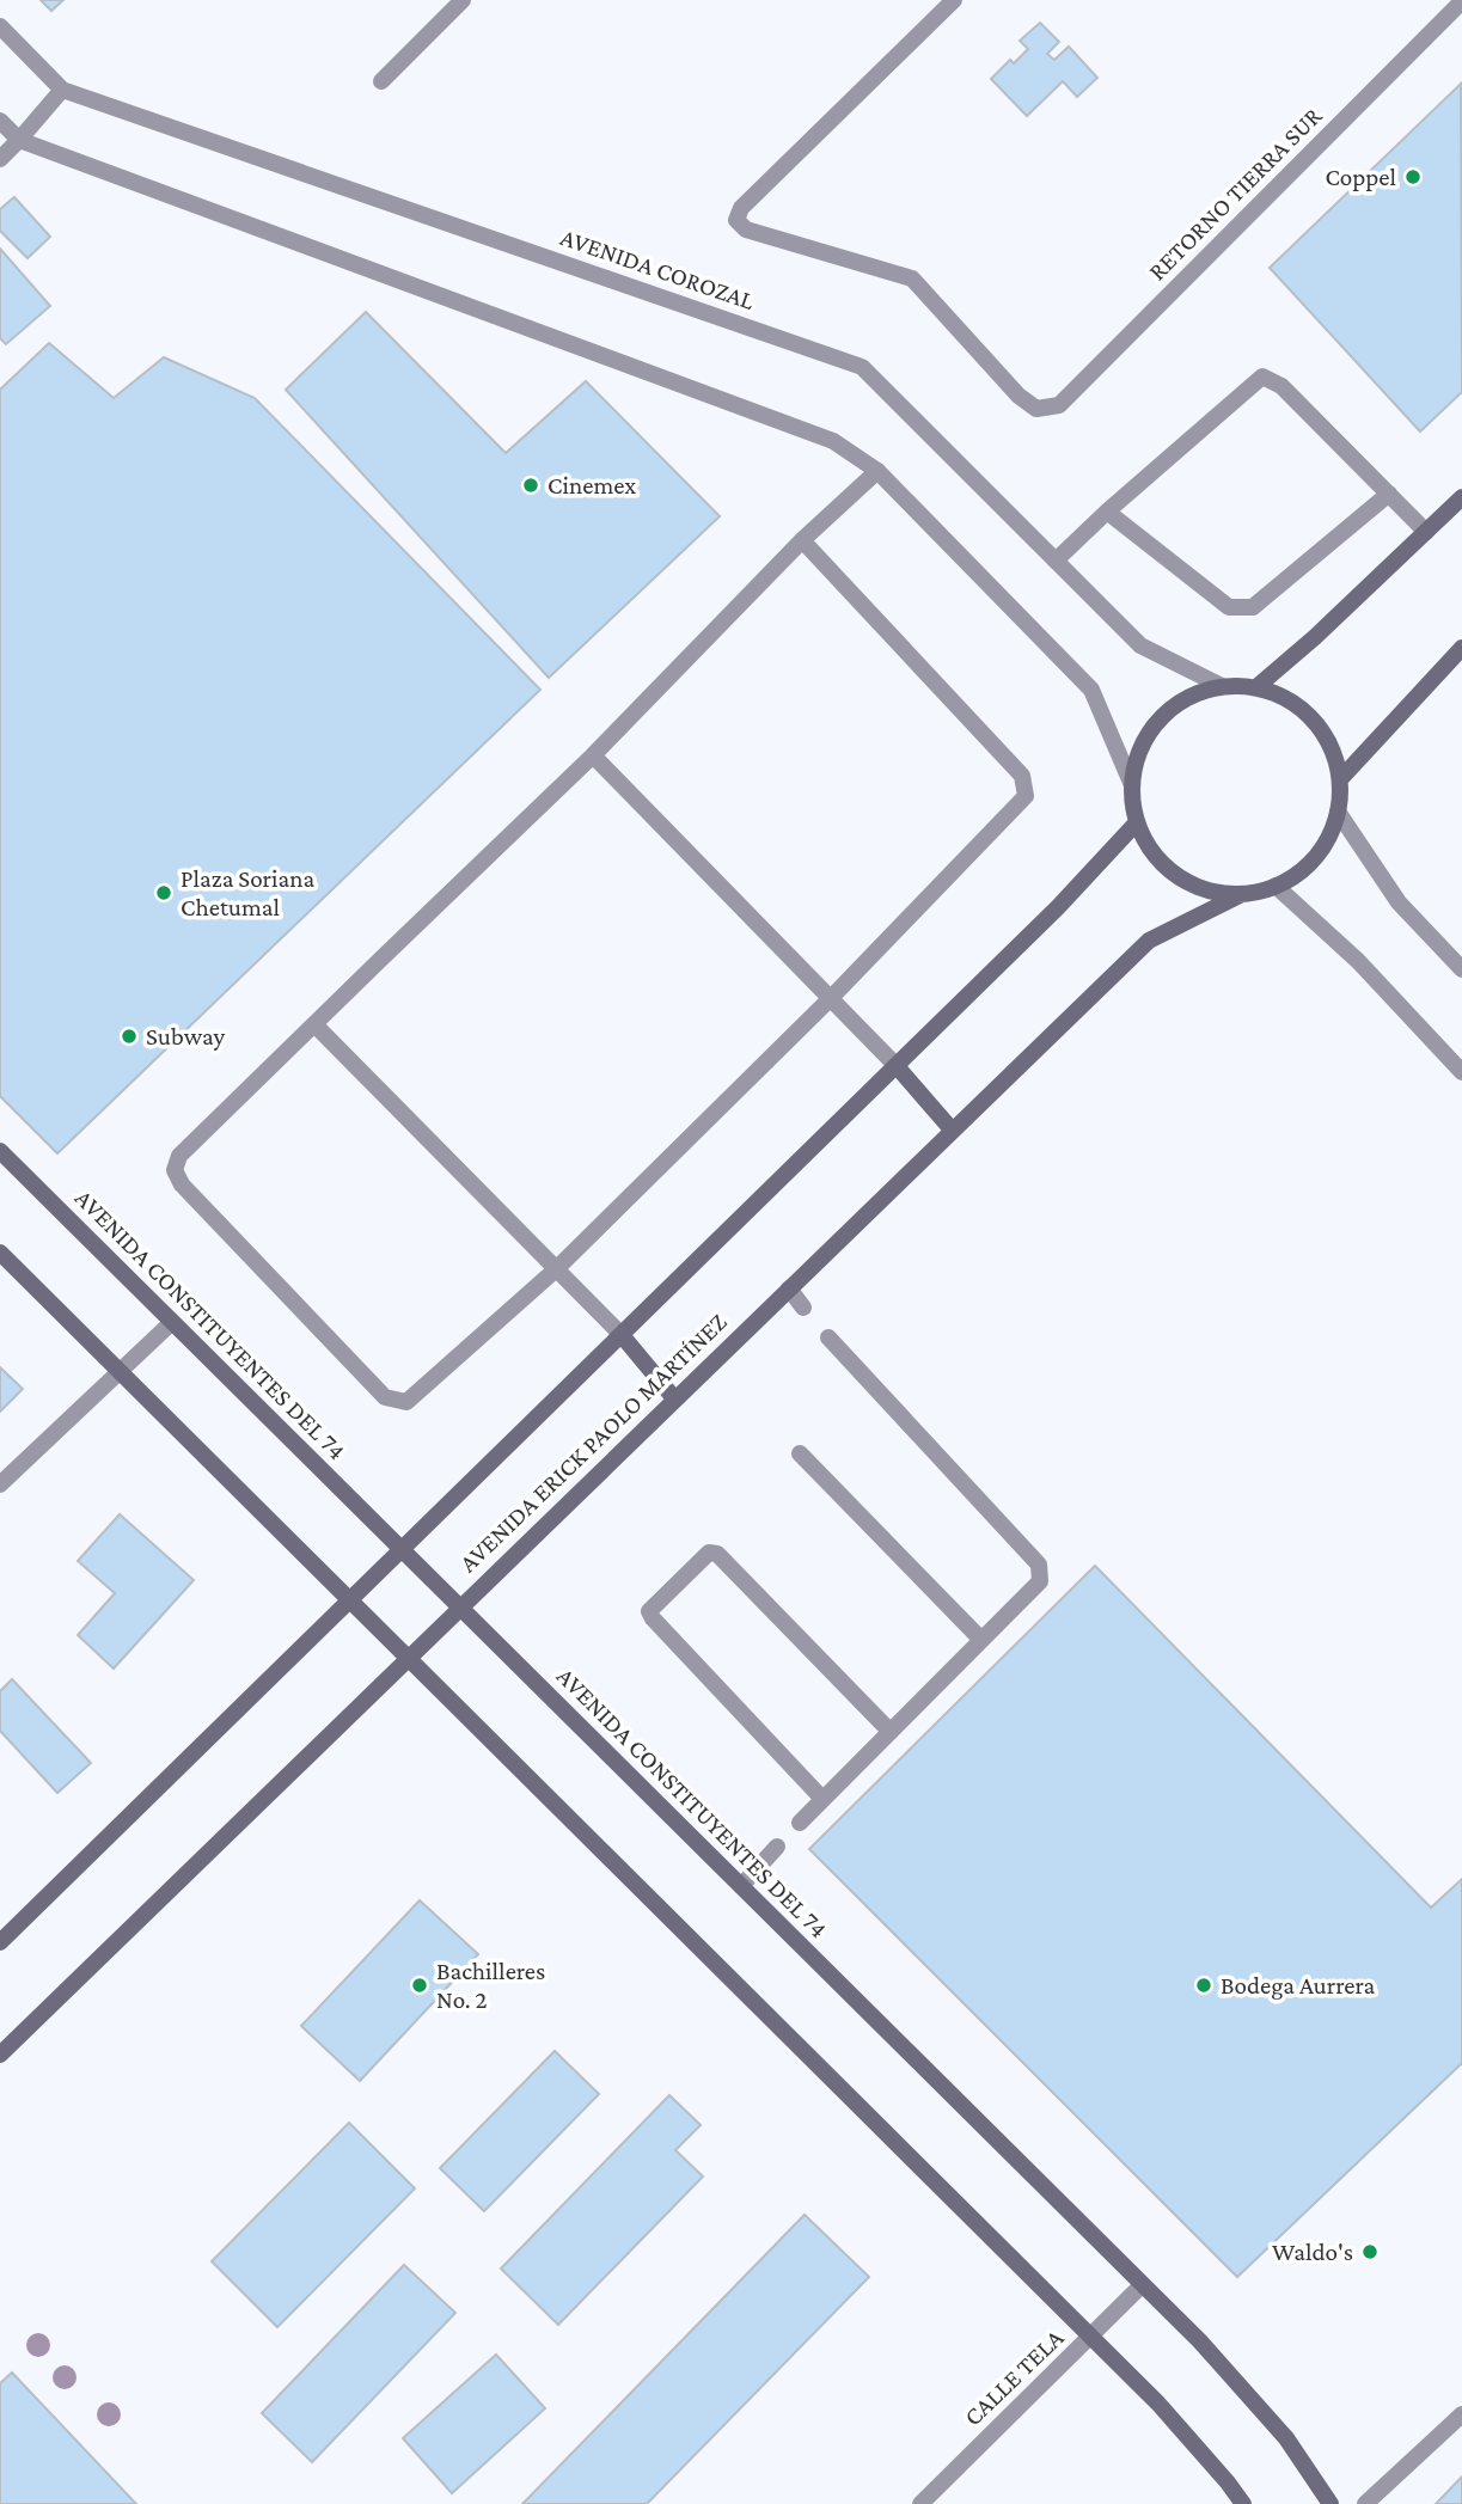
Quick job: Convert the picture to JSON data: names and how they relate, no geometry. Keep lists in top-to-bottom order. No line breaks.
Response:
{"streets":{"main road":["AVENIDA CONSTITUYENTES DEL 74","AVENIDA ERICK PAOLO MARTÍNEZ"],"street":["RETORNO TIERRA SUR","AVENIDA COROZAL","CALLE TELA"]},"crossings":[["AVENIDA COROZAL","AVENIDA ERICK PAOLO MARTÍNEZ"],["AVENIDA CONSTITUYENTES DEL 74","AVENIDA ERICK PAOLO MARTÍNEZ"],["AVENIDA CONSTITUYENTES DEL 74","CALLE TELA"]],"places":["Coppel","Cinemex","Plaza Soriana Chetumal","Subway","Bachilleres No. 2","Bodega Aurrera","Waldo's"]}
